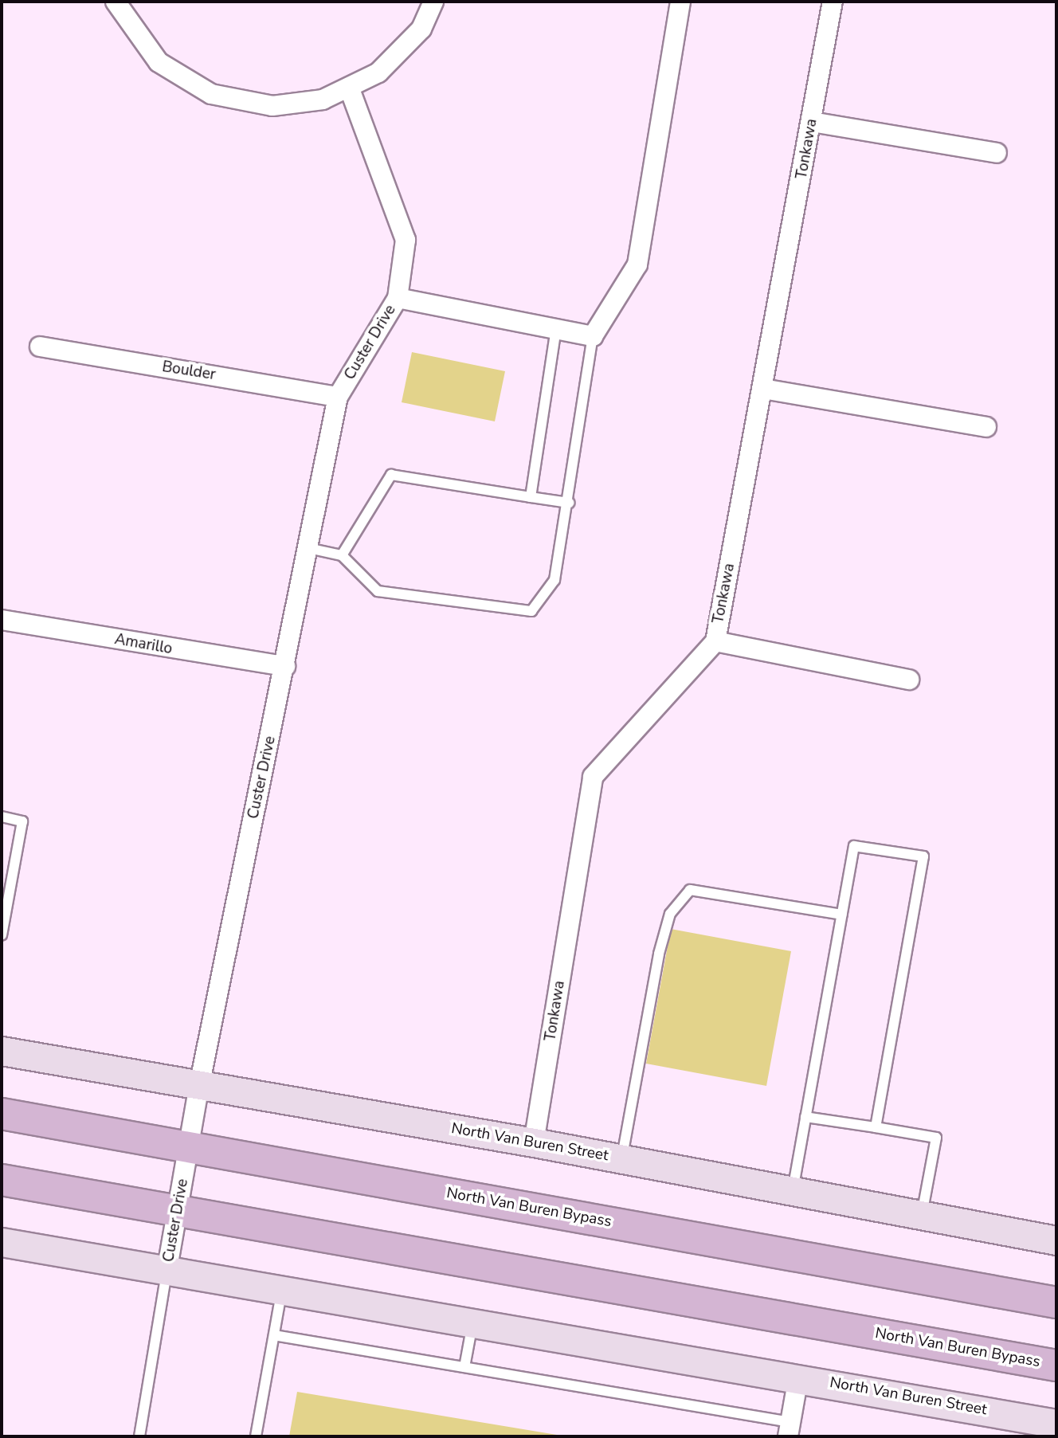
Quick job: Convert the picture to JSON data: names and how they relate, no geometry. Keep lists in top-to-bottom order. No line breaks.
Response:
{"streets":{"main road":["North Van Buren Bypass"],"street":["Tonkawa","Custer Drive","Boulder","Amarillo","North Van Buren Street"]},"crossings":[["Tonkawa","North Van Buren Street"],["Custer Drive","Boulder"],["Custer Drive","Amarillo"],["Custer Drive","North Van Buren Street"],["Custer Drive","North Van Buren Bypass"]]}
